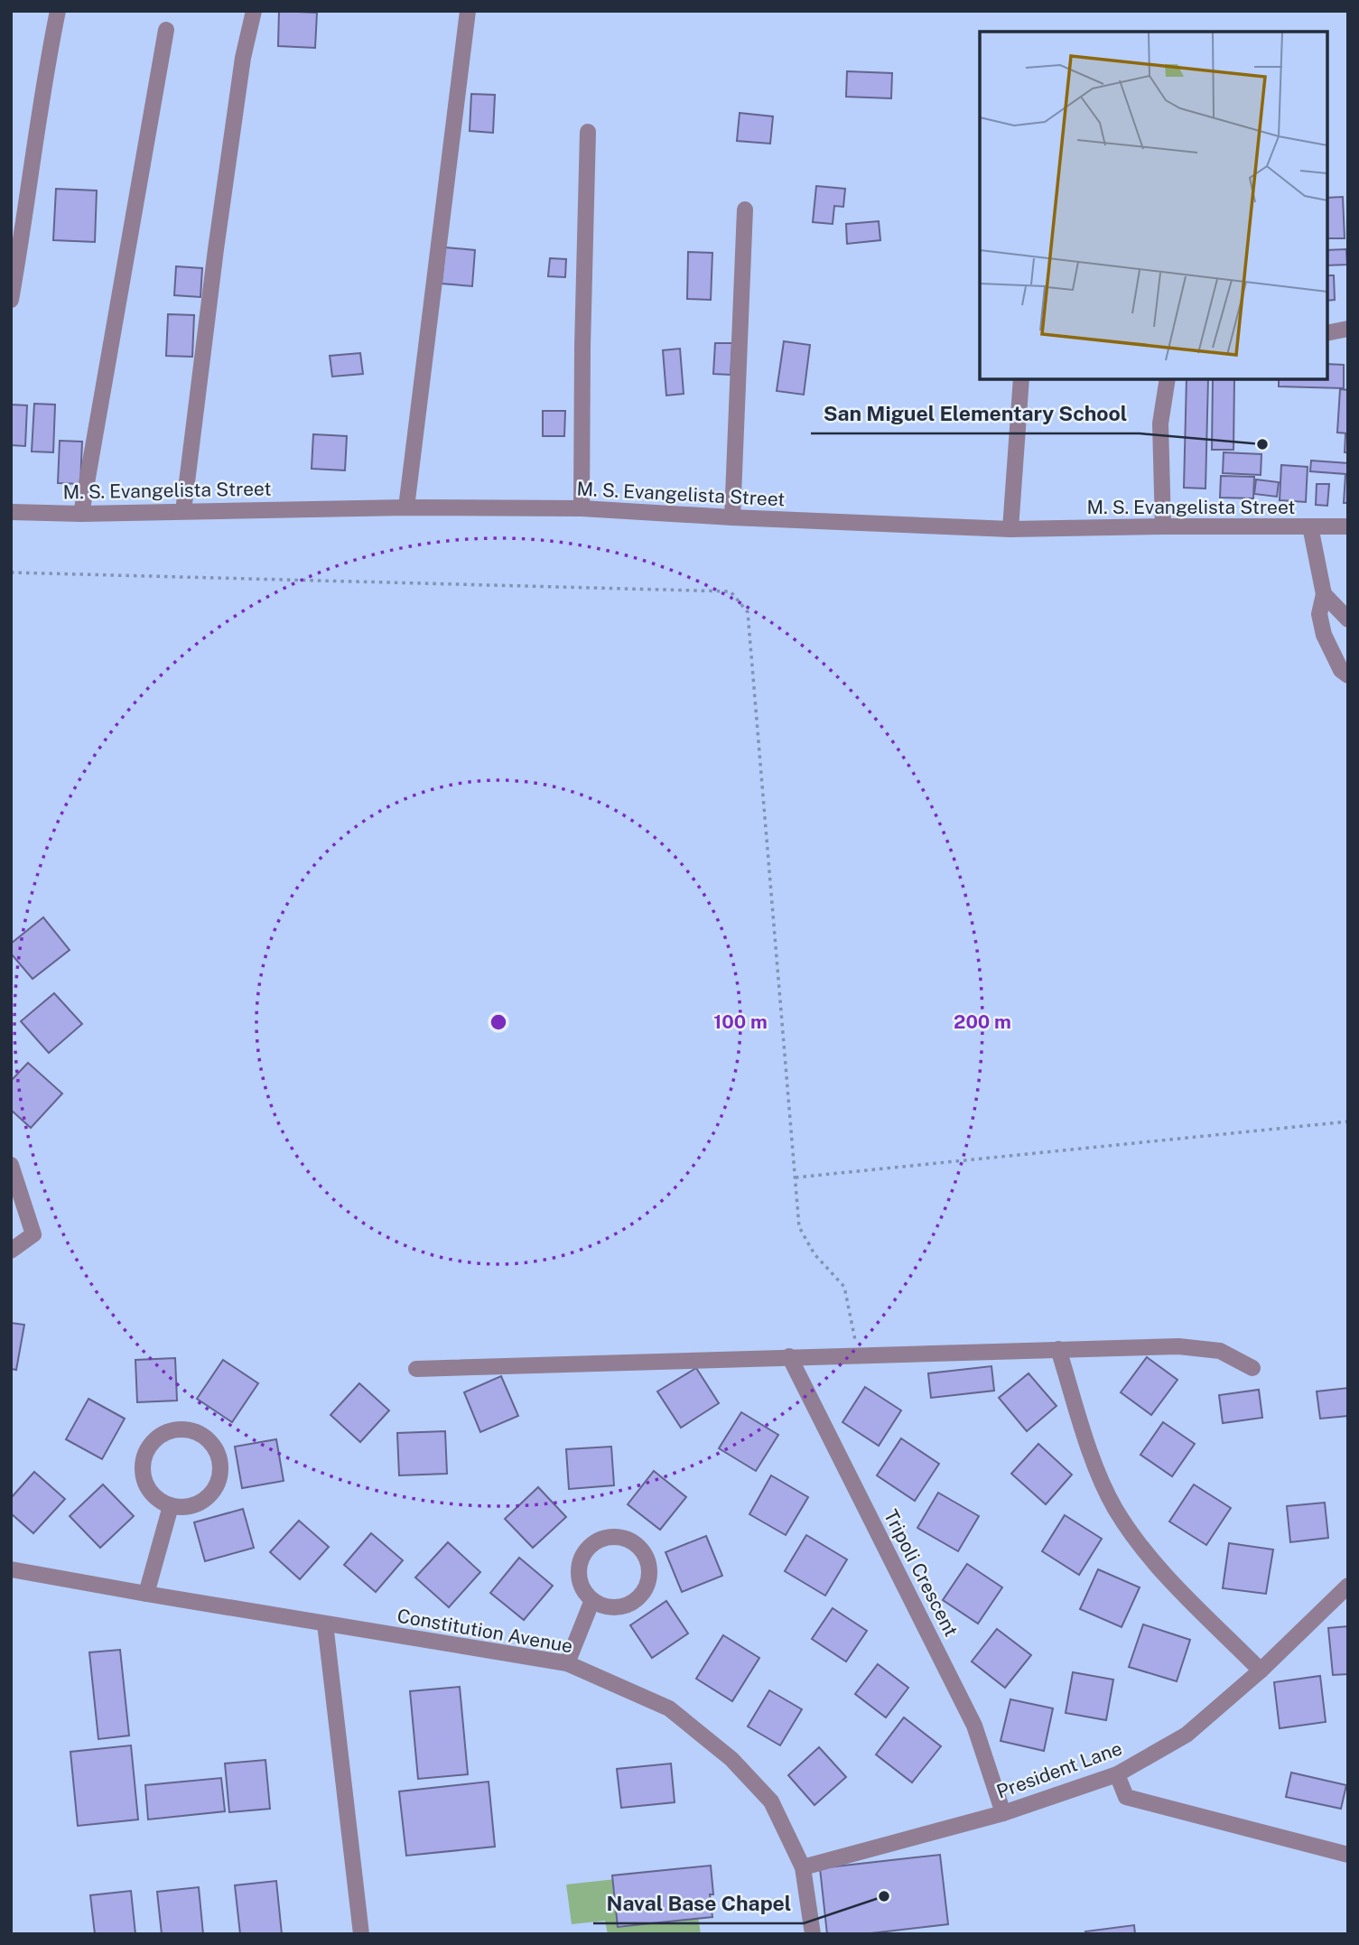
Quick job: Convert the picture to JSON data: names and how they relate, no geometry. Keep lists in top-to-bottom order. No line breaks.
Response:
{"streets":{"street":["M. S. Evangelista Street","Tripoli Crescent","Constitution Avenue","President Lane"]},"crossings":[["Tripoli Crescent","President Lane"],["Constitution Avenue","President Lane"]],"places":["San Miguel Elementary School","Naval Base Chapel"],"rings":["100 m","200 m"]}
